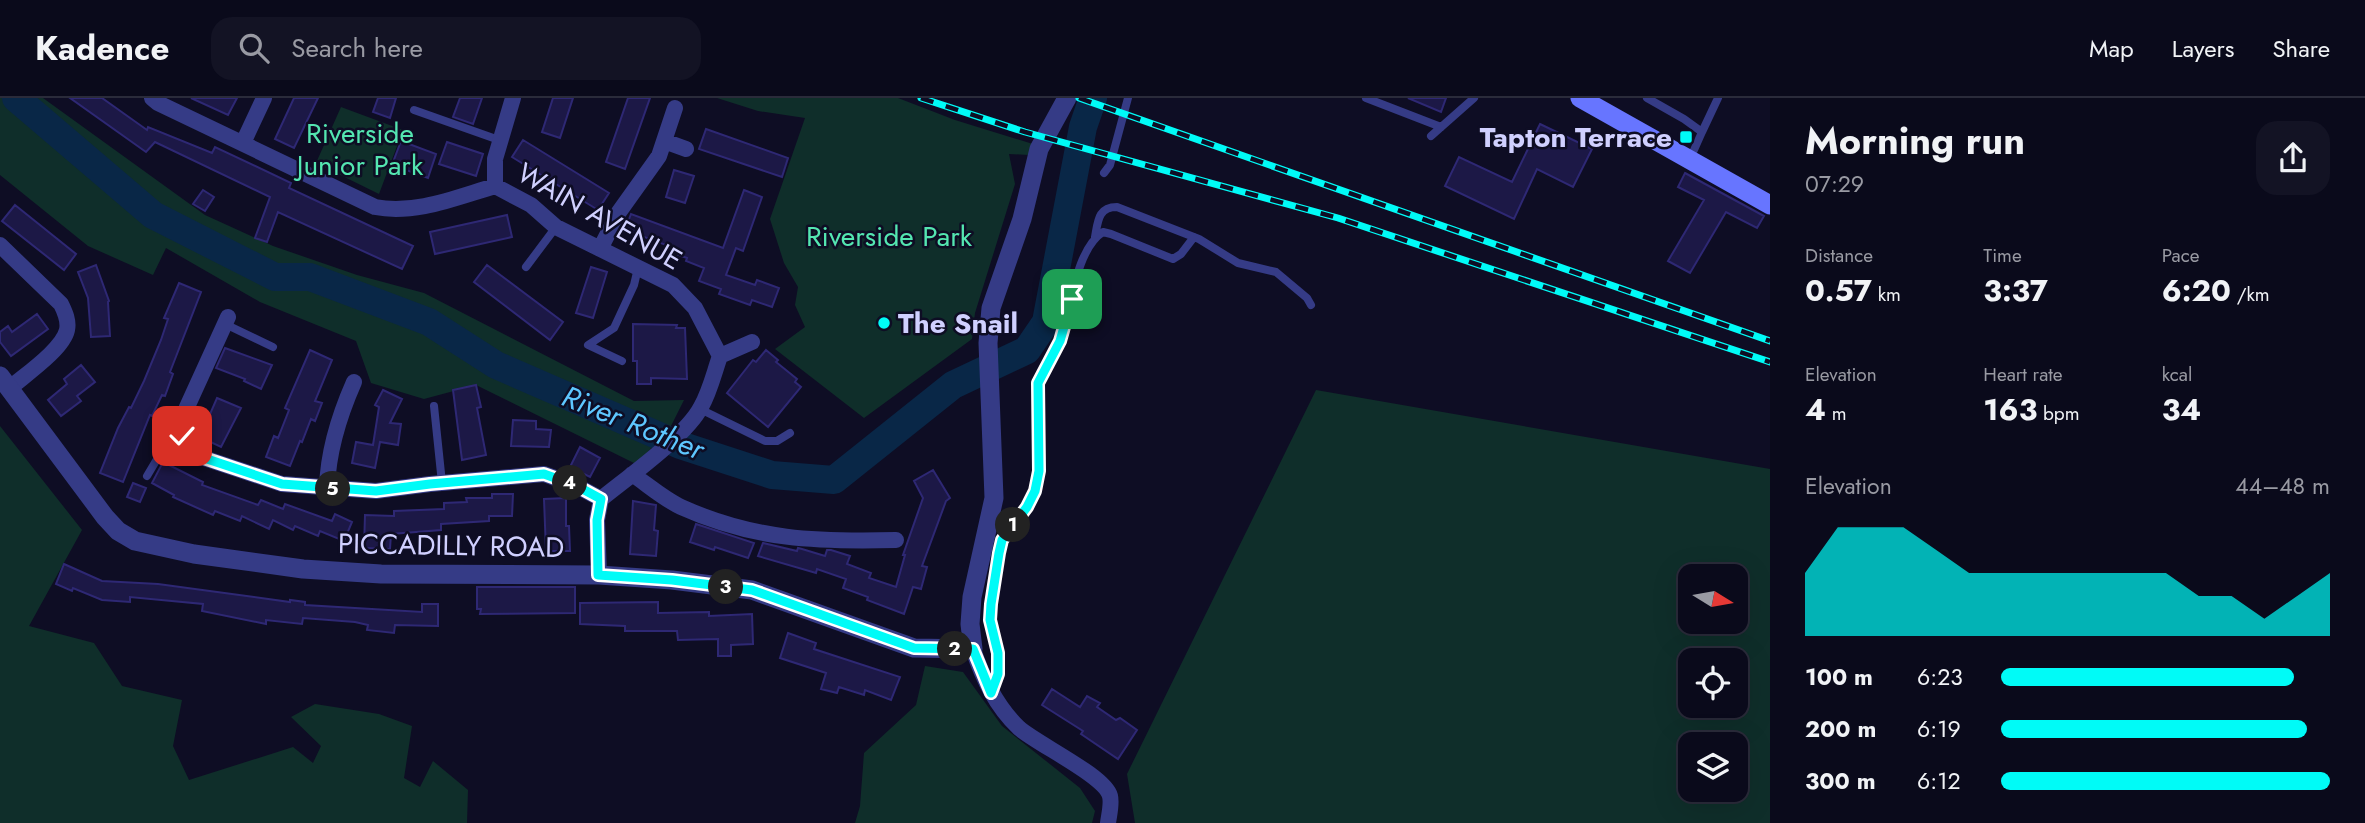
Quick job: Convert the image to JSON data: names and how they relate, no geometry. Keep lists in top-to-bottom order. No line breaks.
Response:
{"streets":{"street":["WAIN AVENUE","PICCADILLY ROAD"]},"water":["River Rother"],"parks":["Riverside Junior Park","Riverside Park"],"places":{"transit":["Tapton Terrace"],"other":["The Snail"]},"north":"right","page":{"header":"Kadence","search":"Search here","nav":["Map","Layers","Share"],"heading":["Morning run","07:29"],"stats":[["Distance","0.57 km"],["Time","3:37"],["Pace","6:20 /km"],["Elevation","4 m"],["Heart rate","163 bpm"],["kcal","34"]],"chart":["Elevation","44–48 m"],"pins":["4","5","1","3","2"],"list":[{"name":"100 m","note":"6:23"},{"name":"200 m","note":"6:19"},{"name":"300 m","note":"6:12"}]}}
